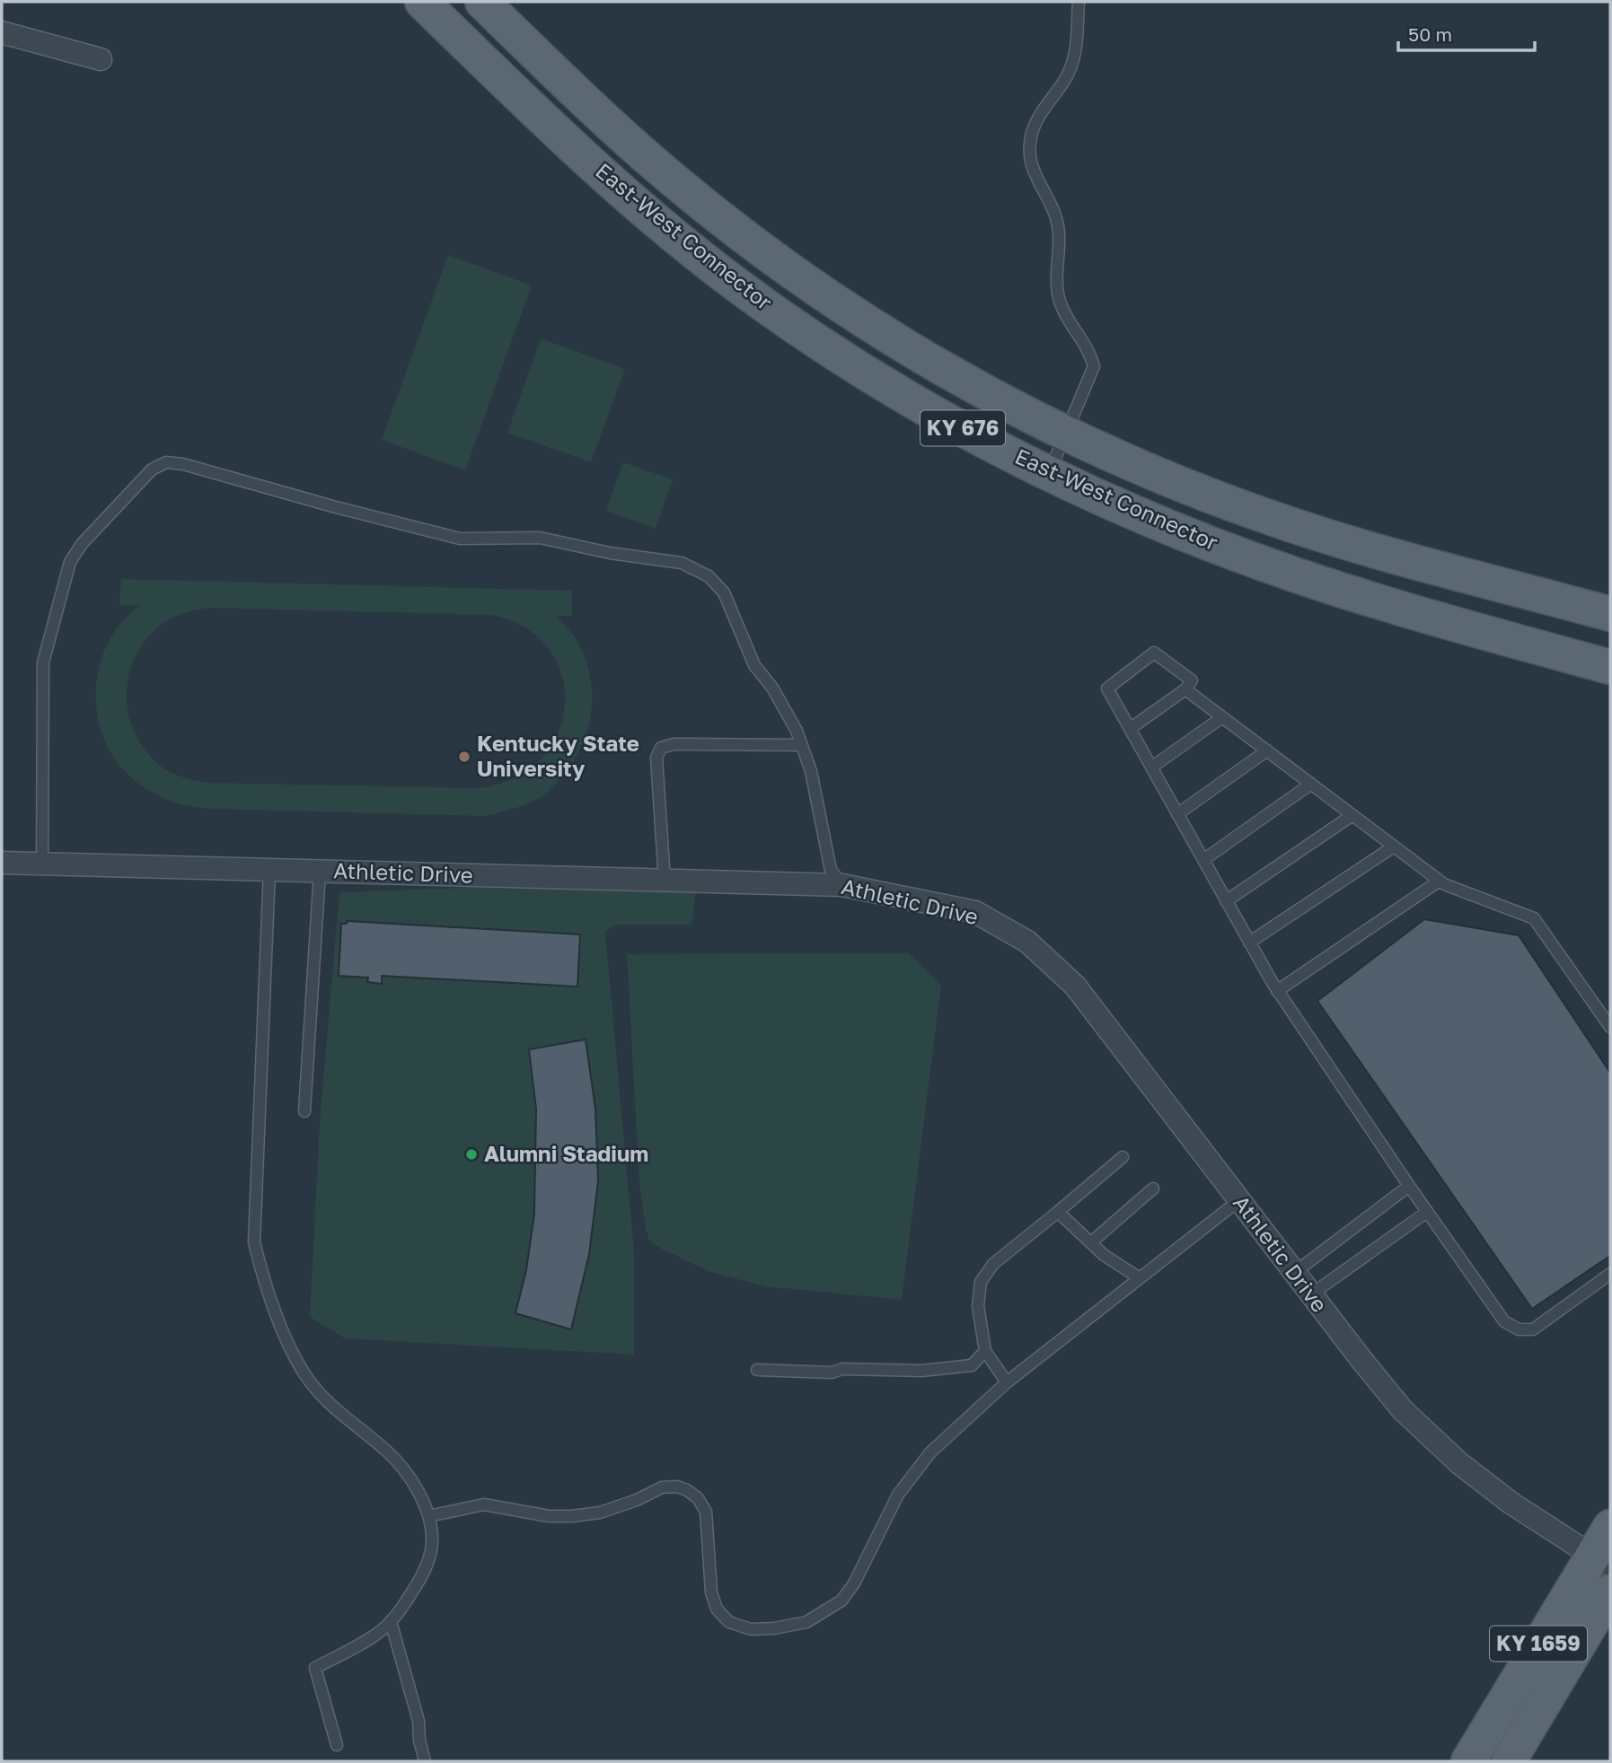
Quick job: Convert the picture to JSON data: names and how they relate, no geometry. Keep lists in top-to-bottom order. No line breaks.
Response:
{"streets":{"main road":["East-West Connector","KY 676","KY 1659"],"street":["Athletic Drive"]},"crossings":[["Athletic Drive","KY 1659"]],"places":["Kentucky State University","Alumni Stadium"],"scale_bar":"50 m"}
